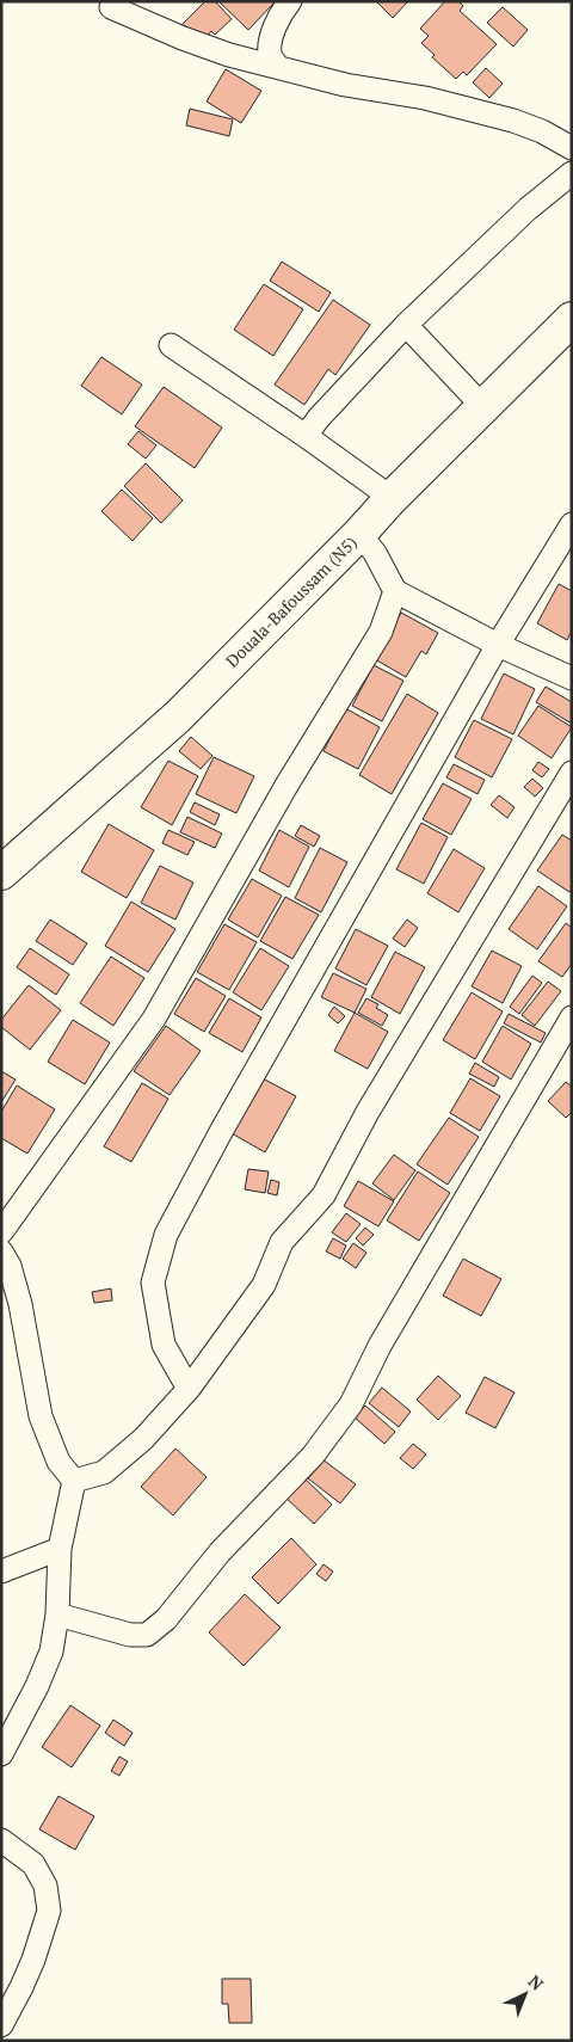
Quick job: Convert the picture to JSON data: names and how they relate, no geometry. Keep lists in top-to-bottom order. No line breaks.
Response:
{"streets":{"highway":["Douala-Bafoussam (N5)"]},"north":"top right"}
